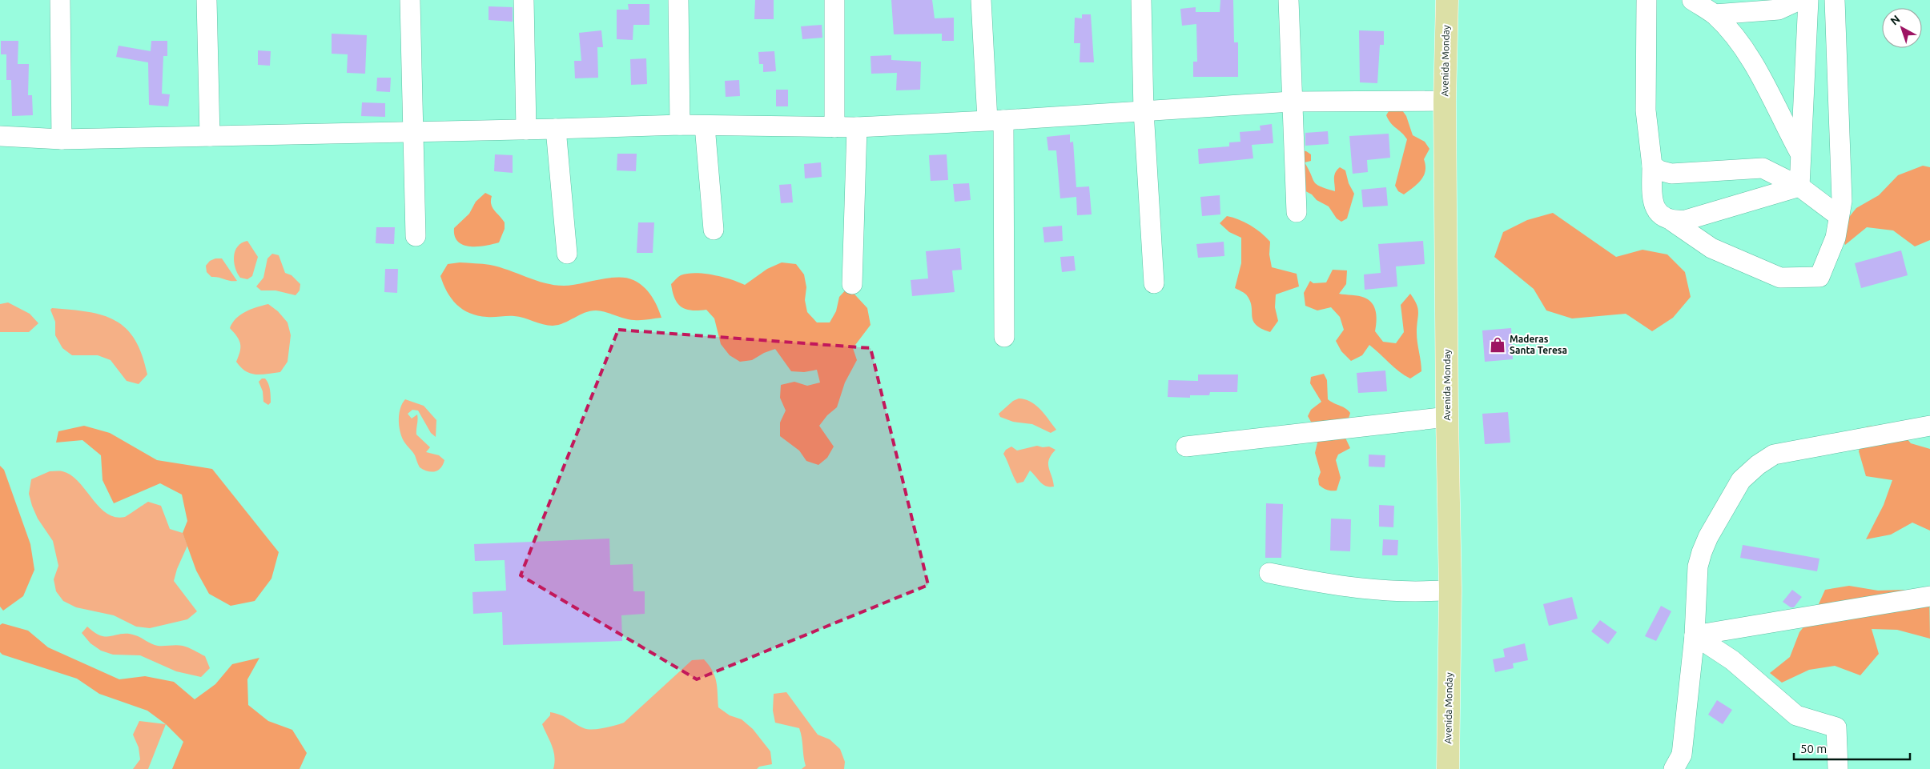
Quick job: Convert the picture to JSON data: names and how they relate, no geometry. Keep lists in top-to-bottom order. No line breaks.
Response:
{"streets":{"main road":["Avenida Monday"]},"places":{"shop":["Maderas Santa Teresa"]},"scale_bar":"50 m","north":"top left"}
